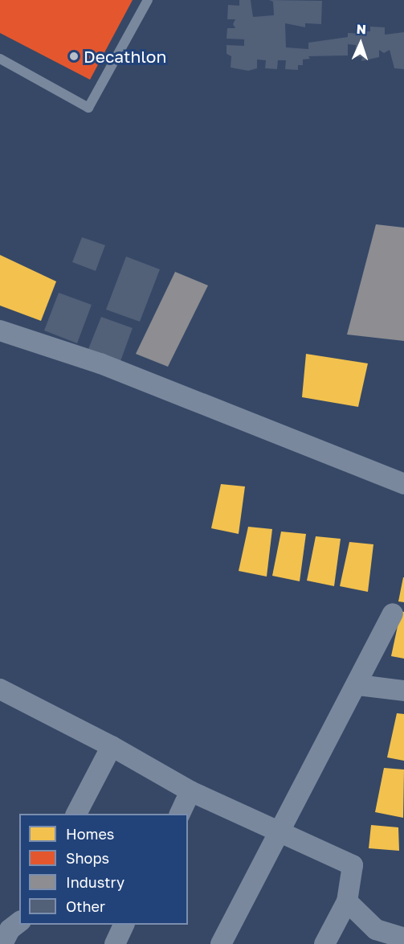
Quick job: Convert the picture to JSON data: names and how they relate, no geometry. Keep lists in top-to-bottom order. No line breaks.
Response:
{"places":["Decathlon"],"legend":["Homes","Shops","Industry","Other"],"north":"top"}
